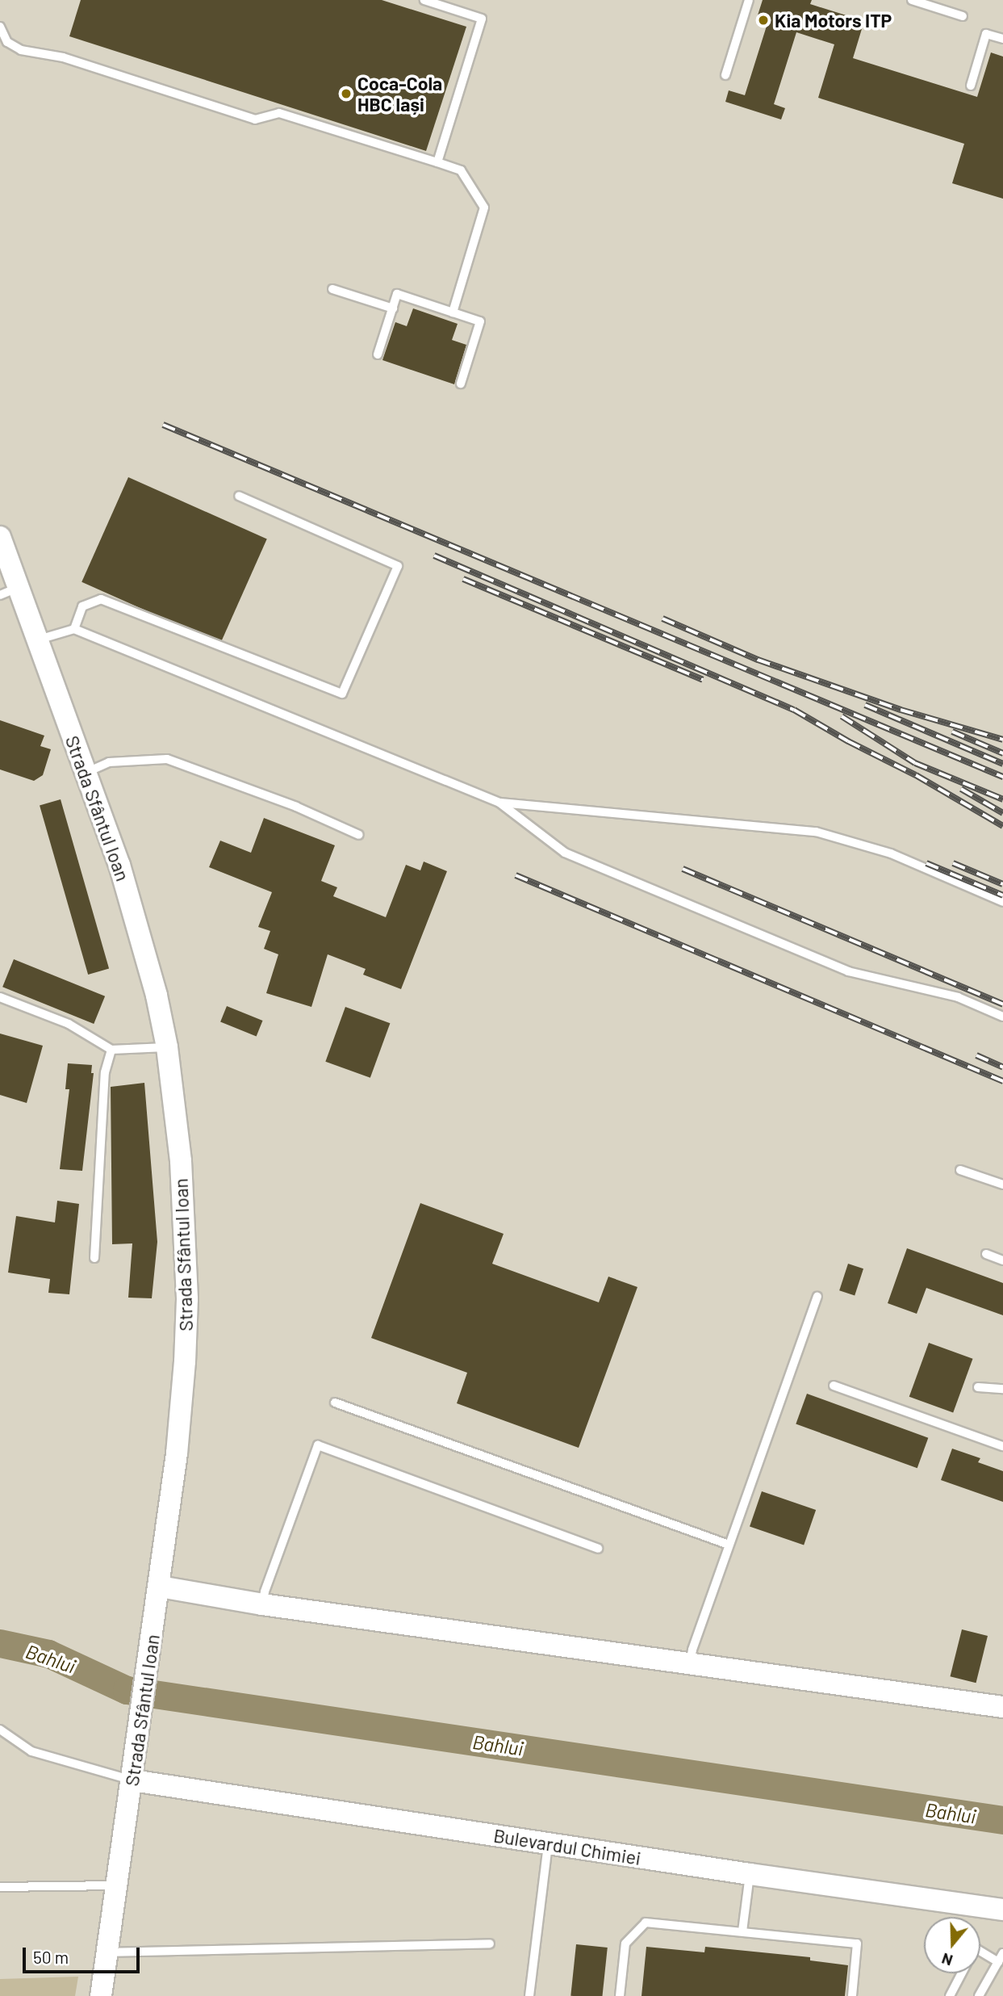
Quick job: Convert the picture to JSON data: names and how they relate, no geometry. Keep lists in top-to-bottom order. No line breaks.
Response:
{"streets":{"street":["Strada Sfântul Ioan","Bulevardul Chimiei"]},"crossings":[["Strada Sfântul Ioan","Bulevardul Chimiei"]],"water":["Bahlui"],"places":["Kia Motors ITP","Coca-Cola HBC Iași"],"scale_bar":"50 m","north":"bottom"}
